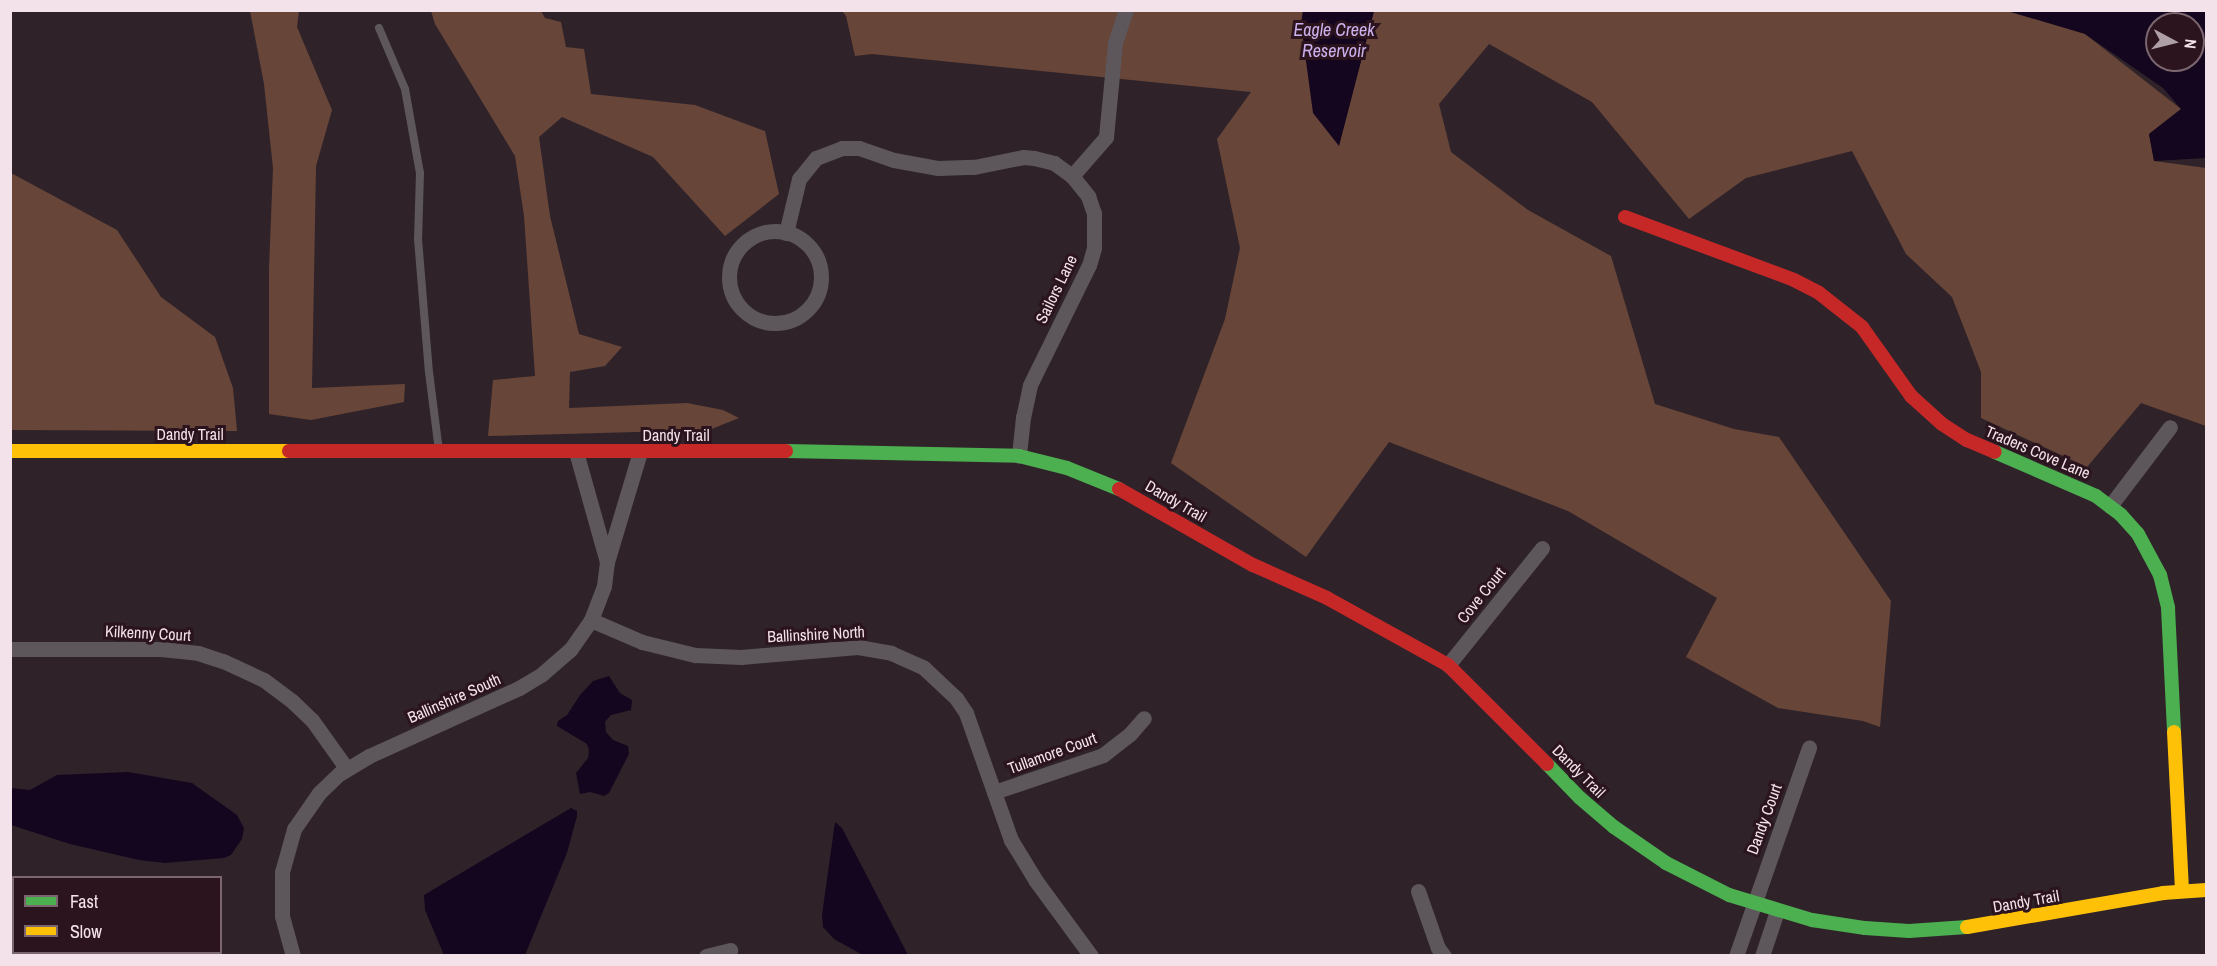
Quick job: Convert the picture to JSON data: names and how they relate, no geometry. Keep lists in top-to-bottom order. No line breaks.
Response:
{"streets":{"street":["Sailors Lane","Dandy Trail","Traders Cove Lane","Cove Court","Kilkenny Court","Ballinshire North","Ballinshire South","Tullamore Court","Dandy Court"]},"crossings":[["Sailors Lane","Dandy Trail"],["Dandy Trail","Traders Cove Lane"],["Dandy Trail","Cove Court"],["Dandy Trail","Ballinshire South"],["Dandy Trail","Dandy Court"],["Kilkenny Court","Ballinshire South"],["Ballinshire North","Ballinshire South"],["Ballinshire North","Tullamore Court"]],"water":["Eagle Creek Reservoir"],"legend":["Fast","Slow"],"north":"right"}
